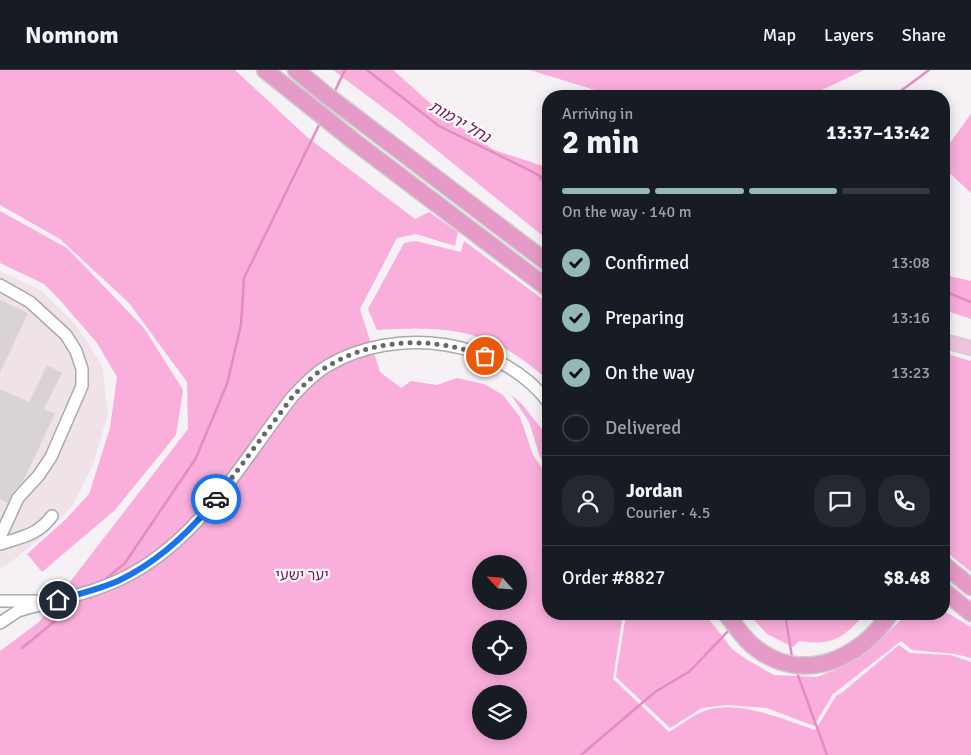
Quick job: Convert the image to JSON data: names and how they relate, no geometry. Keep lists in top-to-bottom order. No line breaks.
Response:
{"water":["נחל ירמות"],"parks":["יער ישעי"],"north":"top left","page":{"header":"Nomnom","nav":["Map","Layers","Share"],"heading":["2 min","Arriving in","13:37–13:42"],"panel":["Jordan","Courier · 4.5","Order #8827","$8.48"],"bar":"On the way · 140 m","list":[["Confirmed","13:08"],["Preparing","13:16"],["On the way","13:23"],"Delivered"]}}
